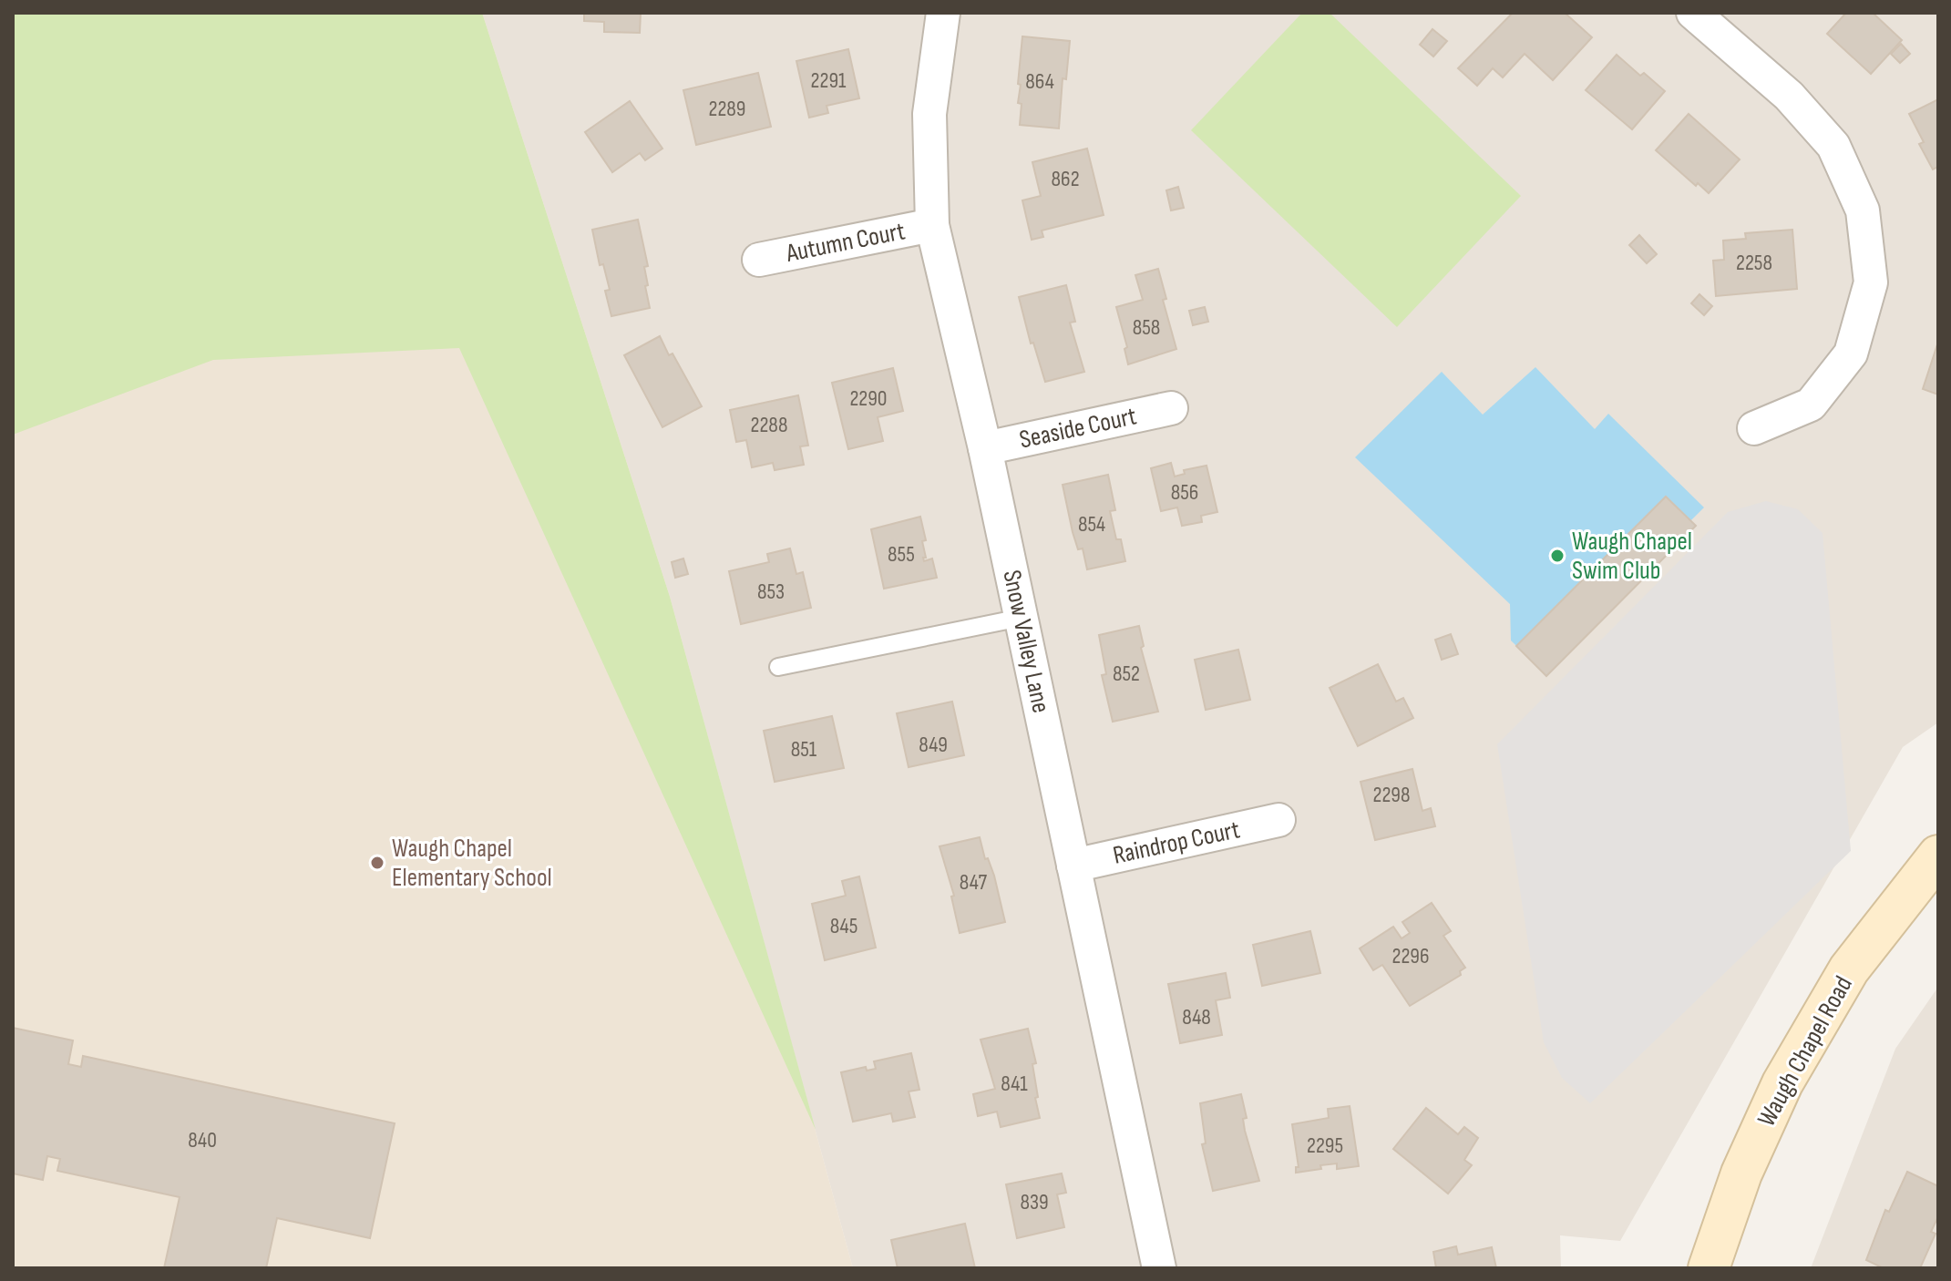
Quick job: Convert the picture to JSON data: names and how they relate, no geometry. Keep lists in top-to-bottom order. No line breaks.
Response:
{"streets":{"main road":["Waugh Chapel Road"],"street":["Autumn Court","Seaside Court","Snow Valley Lane","Raindrop Court"]},"crossings":[["Autumn Court","Snow Valley Lane"],["Seaside Court","Snow Valley Lane"],["Snow Valley Lane","Raindrop Court"]],"places":["Waugh Chapel Swim Club","Waugh Chapel Elementary School"],"house_numbers":["2291","864","2289","862","2258","858","2290","2288","856","854","855","853","852","849","851","2298","847","845","2296","848","841","840","2295","839"]}
